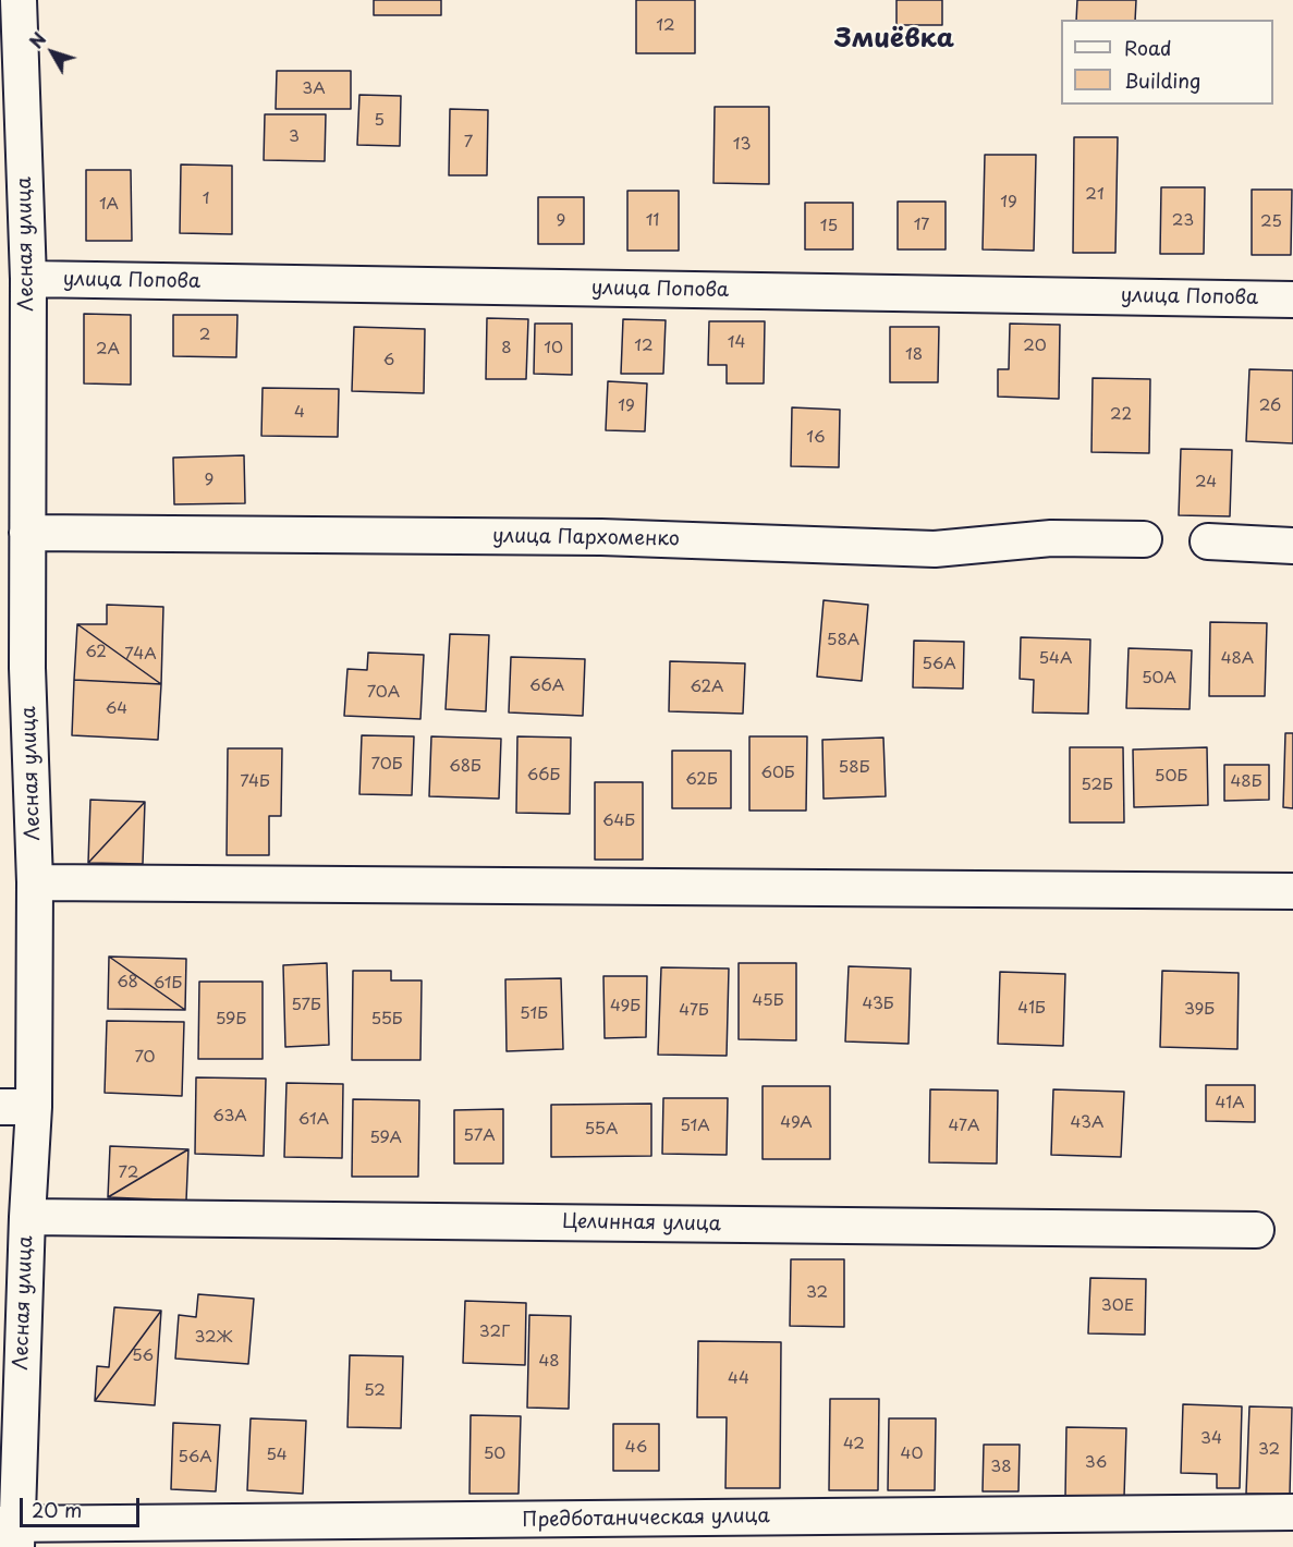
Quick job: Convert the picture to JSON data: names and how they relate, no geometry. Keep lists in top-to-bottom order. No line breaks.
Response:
{"streets":{"street":["Лесная улица","улица Попова","улица Пархоменко","Целинная улица","Предботаническая улица"]},"crossings":[["Лесная улица","улица Попова"],["Лесная улица","улица Пархоменко"],["Лесная улица","Целинная улица"],["Лесная улица","Предботаническая улица"]],"districts":["Змиёвка"],"house_numbers":["12","3А","5","3","7","13","21","1","19","1А","9","11","23","25","17","15","2","14","12","20","8","10","2А","18","6","19","26","4","22","16","9","24","58А","62","74А","54А","48А","56А","50А","66А","62А","70А","64","70Б","68Б","58Б","60Б","66Б","50Б","62Б","74Б","48Б","52Б","64Б","68","61Б","45Б","43Б","57Б","49Б","41Б","39Б","47Б","51Б","59Б","55Б","70","41А","63А","61А","49А","43А","51А","47А","55А","57А","59А","72","32","30Е","32Г","32Ж","56","48","44","52","34","42","46","32","50","40","54","56А","36","38"],"legend":["Road","Building"],"scale_bar":"20 m","north":"top left"}
